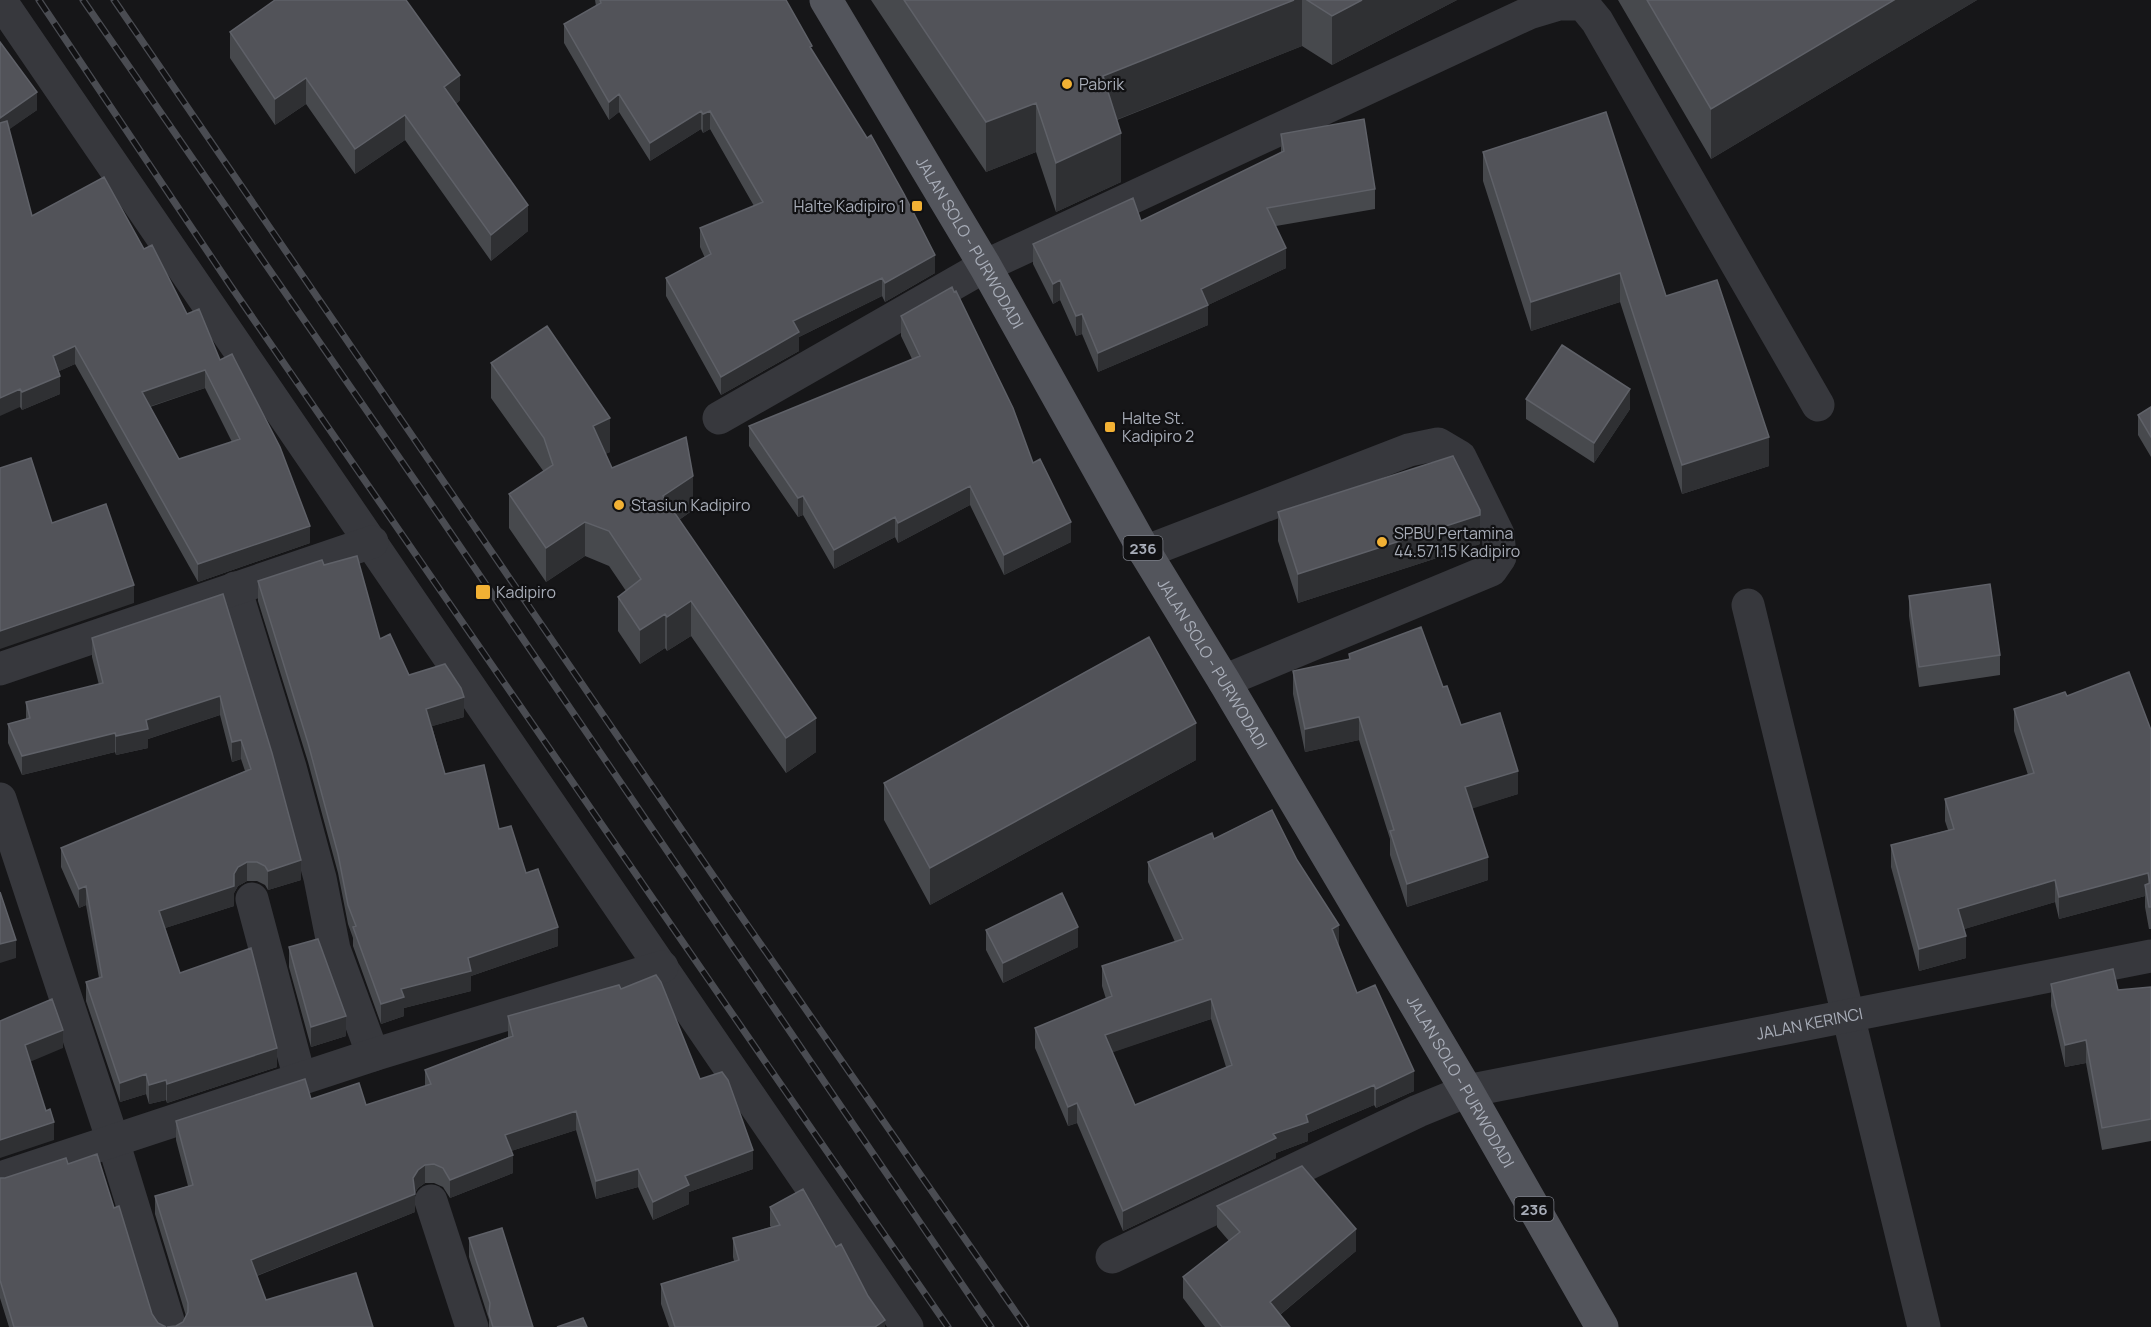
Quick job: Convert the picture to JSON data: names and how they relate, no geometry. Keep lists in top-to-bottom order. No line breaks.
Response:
{"streets":{"main road":["JALAN SOLO - PURWODADI","236"],"street":["JALAN KERINCI"]},"crossings":[["JALAN SOLO - PURWODADI","JALAN KERINCI"]],"places":{"other":["Pabrik","Stasiun Kadipiro","SPBU Pertamina 44.571.15 Kadipiro"],"transit":["Halte Kadipiro 1","Halte St. Kadipiro 2","Kadipiro"]}}
